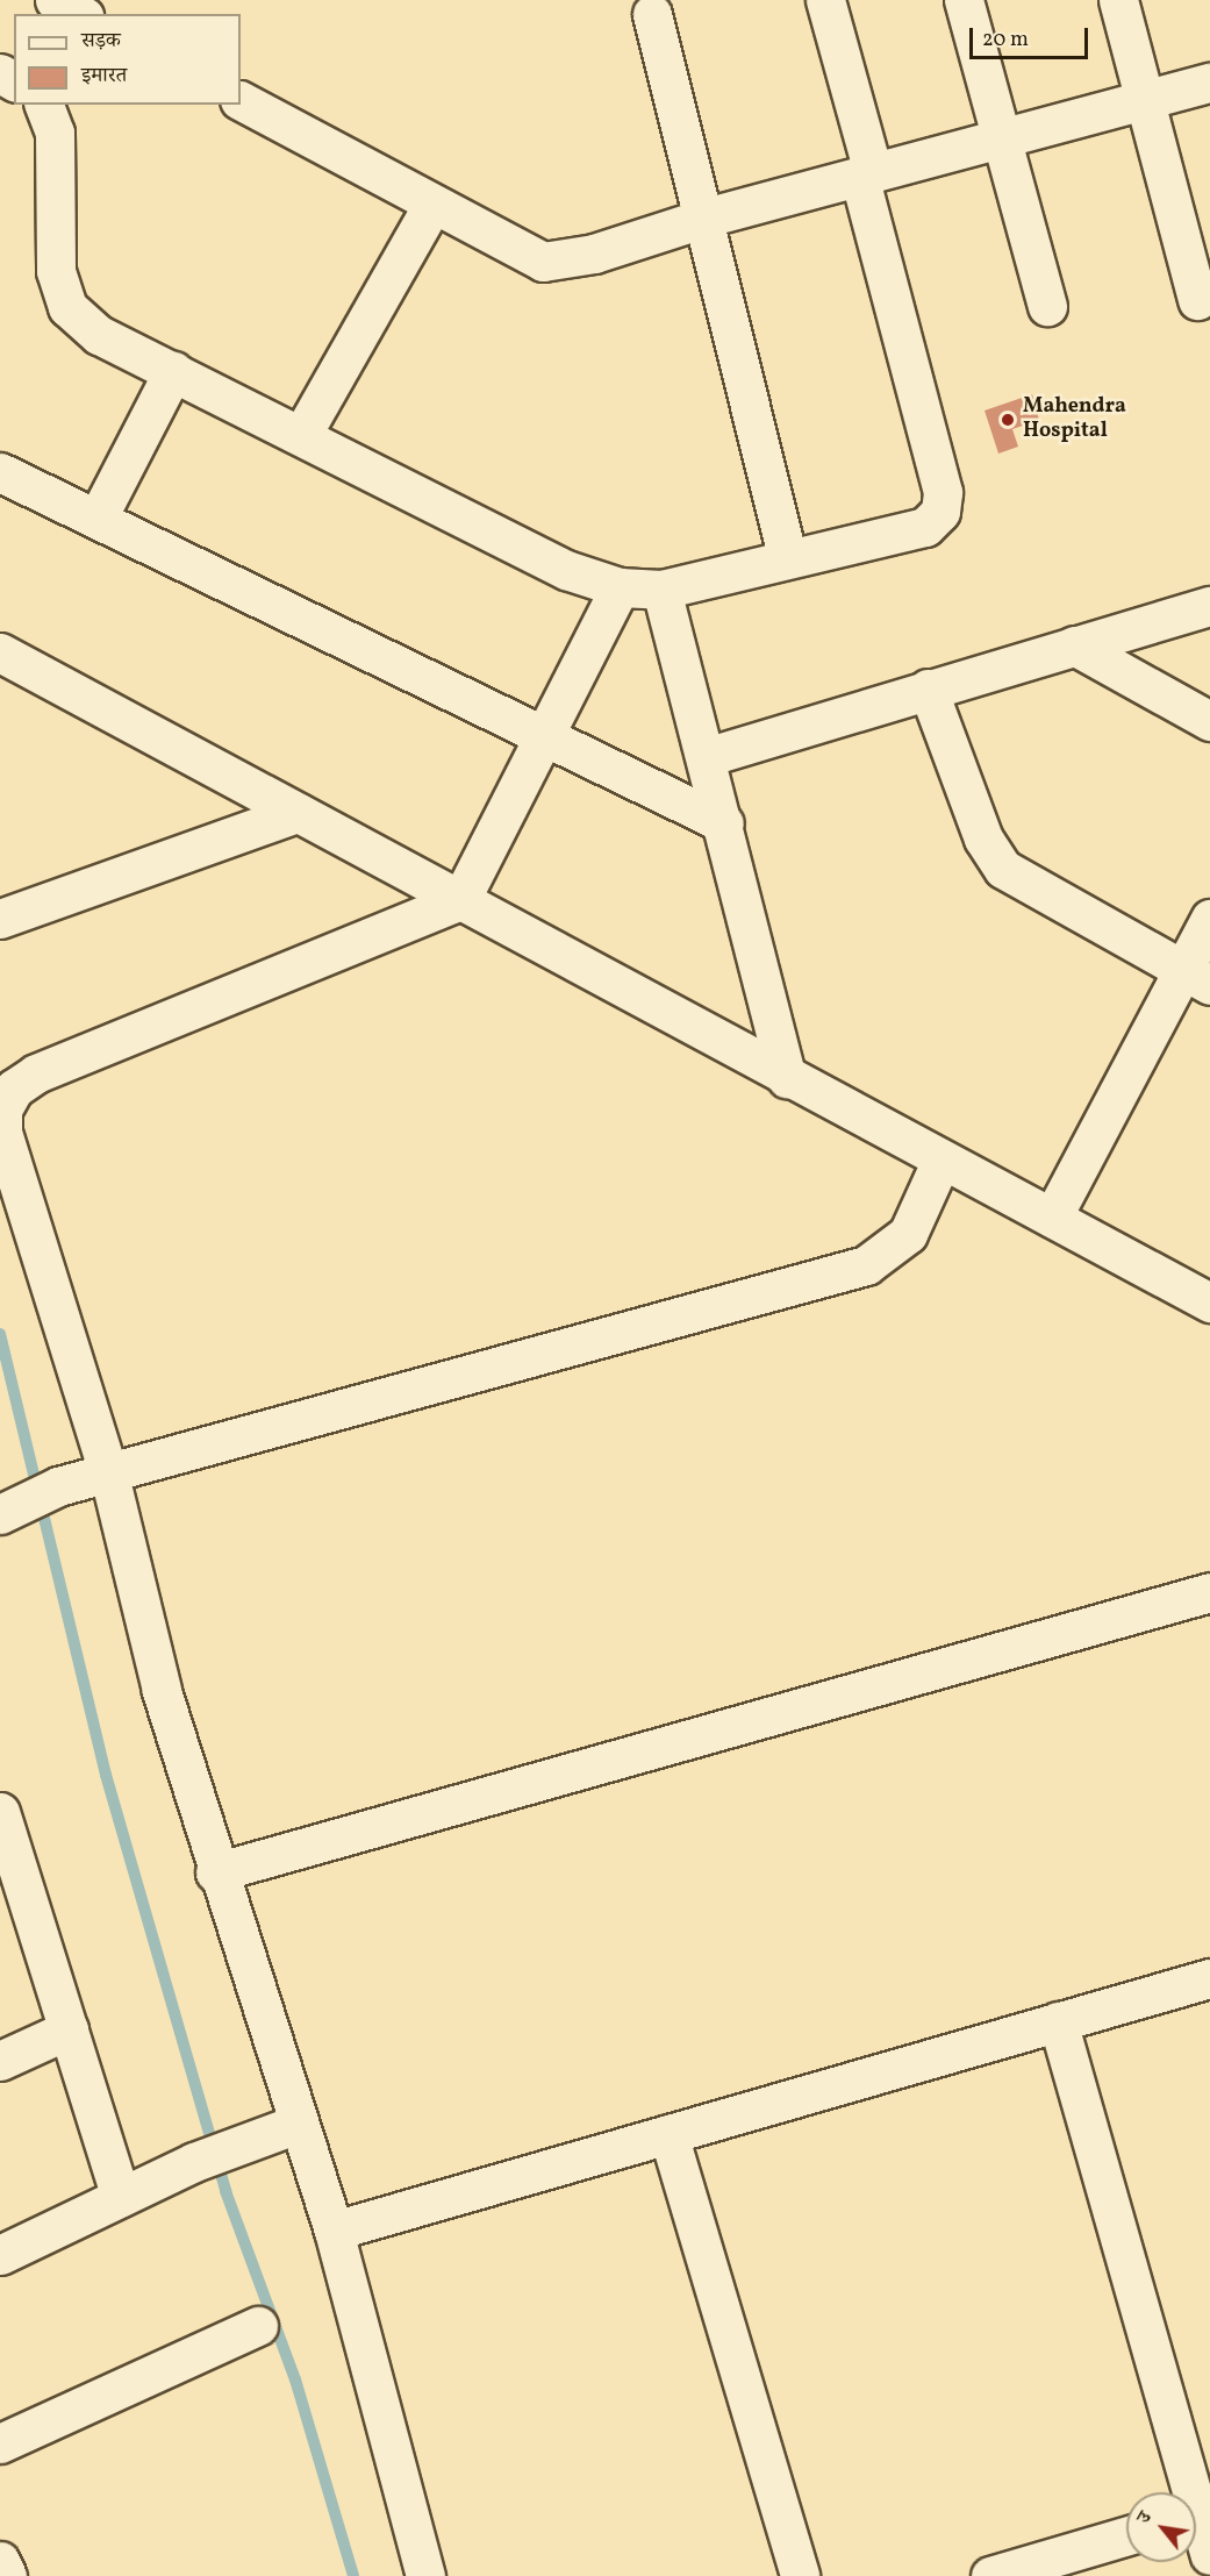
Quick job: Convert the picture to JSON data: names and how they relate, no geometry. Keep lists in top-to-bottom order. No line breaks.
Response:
{"places":["Mahendra Hospital"],"legend":["सड़क","इमारत"],"scale_bar":"20 m","north":"top left"}
